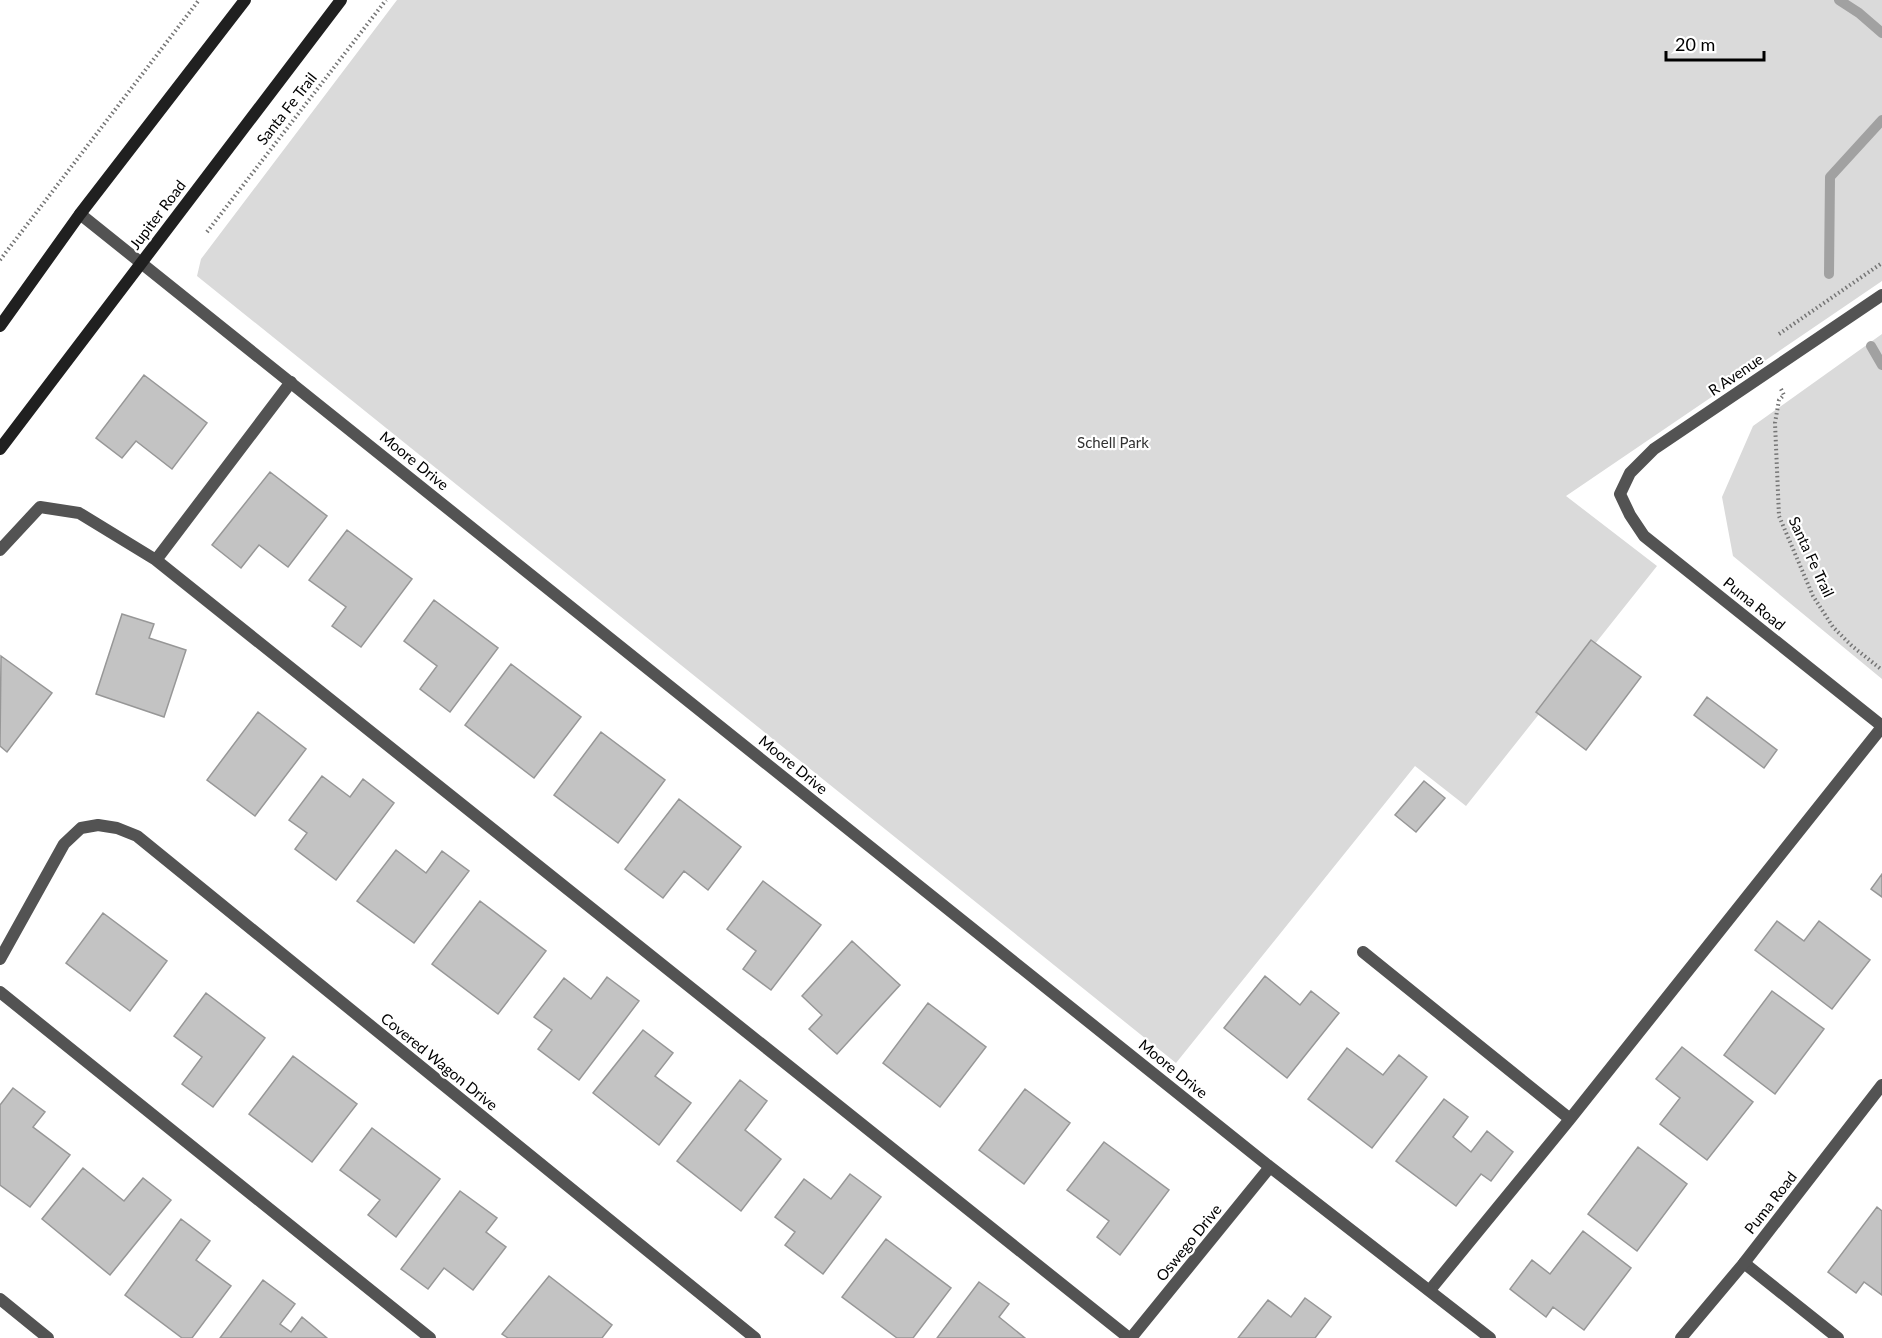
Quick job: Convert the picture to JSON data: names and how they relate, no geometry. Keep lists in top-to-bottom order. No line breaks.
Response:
{"streets":{"main road":["Jupiter Road"],"street":["R Avenue","Moore Drive","Puma Road","Covered Wagon Drive","Oswego Drive"],"path":["Santa Fe Trail"]},"crossings":[["Jupiter Road","Moore Drive"],["R Avenue","Puma Road"],["Moore Drive","Oswego Drive"]],"parks":["Schell Park"],"scale_bar":"20 m"}
